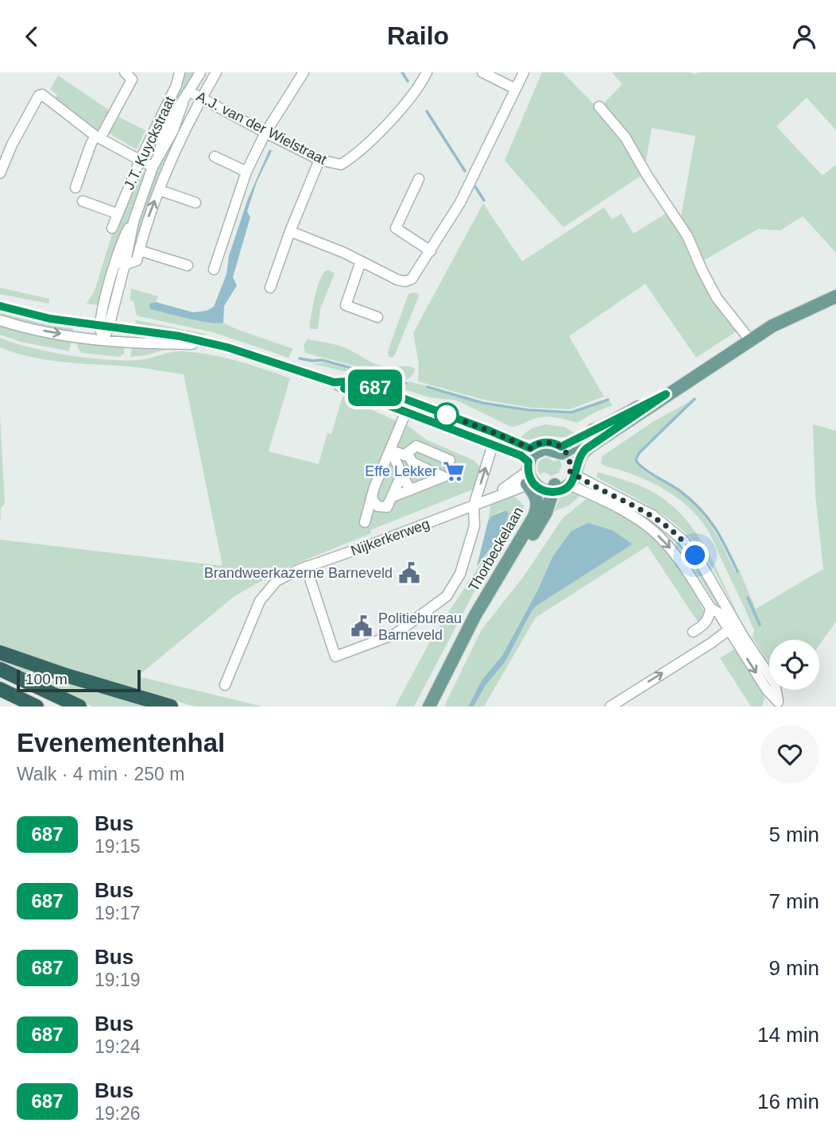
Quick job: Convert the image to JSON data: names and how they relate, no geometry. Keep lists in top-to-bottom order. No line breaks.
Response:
{"streets":{"main road":["Thorbeckelaan"],"street":["A.J. van der Wielstraat","J.T. Kuyckstraat","Nijkerkerweg"]},"crossings":[["Nijkerkerweg","Thorbeckelaan"]],"places":{"supermarket":["Effe Lekker"],"public building":["Brandweerkazerne Barneveld","Politiebureau Barneveld"]},"lines":["bus line 687"],"scale_bar":"100 m","page":{"header":"Railo","on_map":"687","scale":"100 m","heading":["Evenementenhal","Walk · 4 min · 250 m"],"list":[{"mark":"687","name":"Bus","note":"19:15","value":"5 min"},{"mark":"687","name":"Bus","note":"19:17","value":"7 min"},{"mark":"687","name":"Bus","note":"19:19","value":"9 min"},{"mark":"687","name":"Bus","note":"19:24","value":"14 min"},{"mark":"687","name":"Bus","note":"19:26","value":"16 min"}]}}
